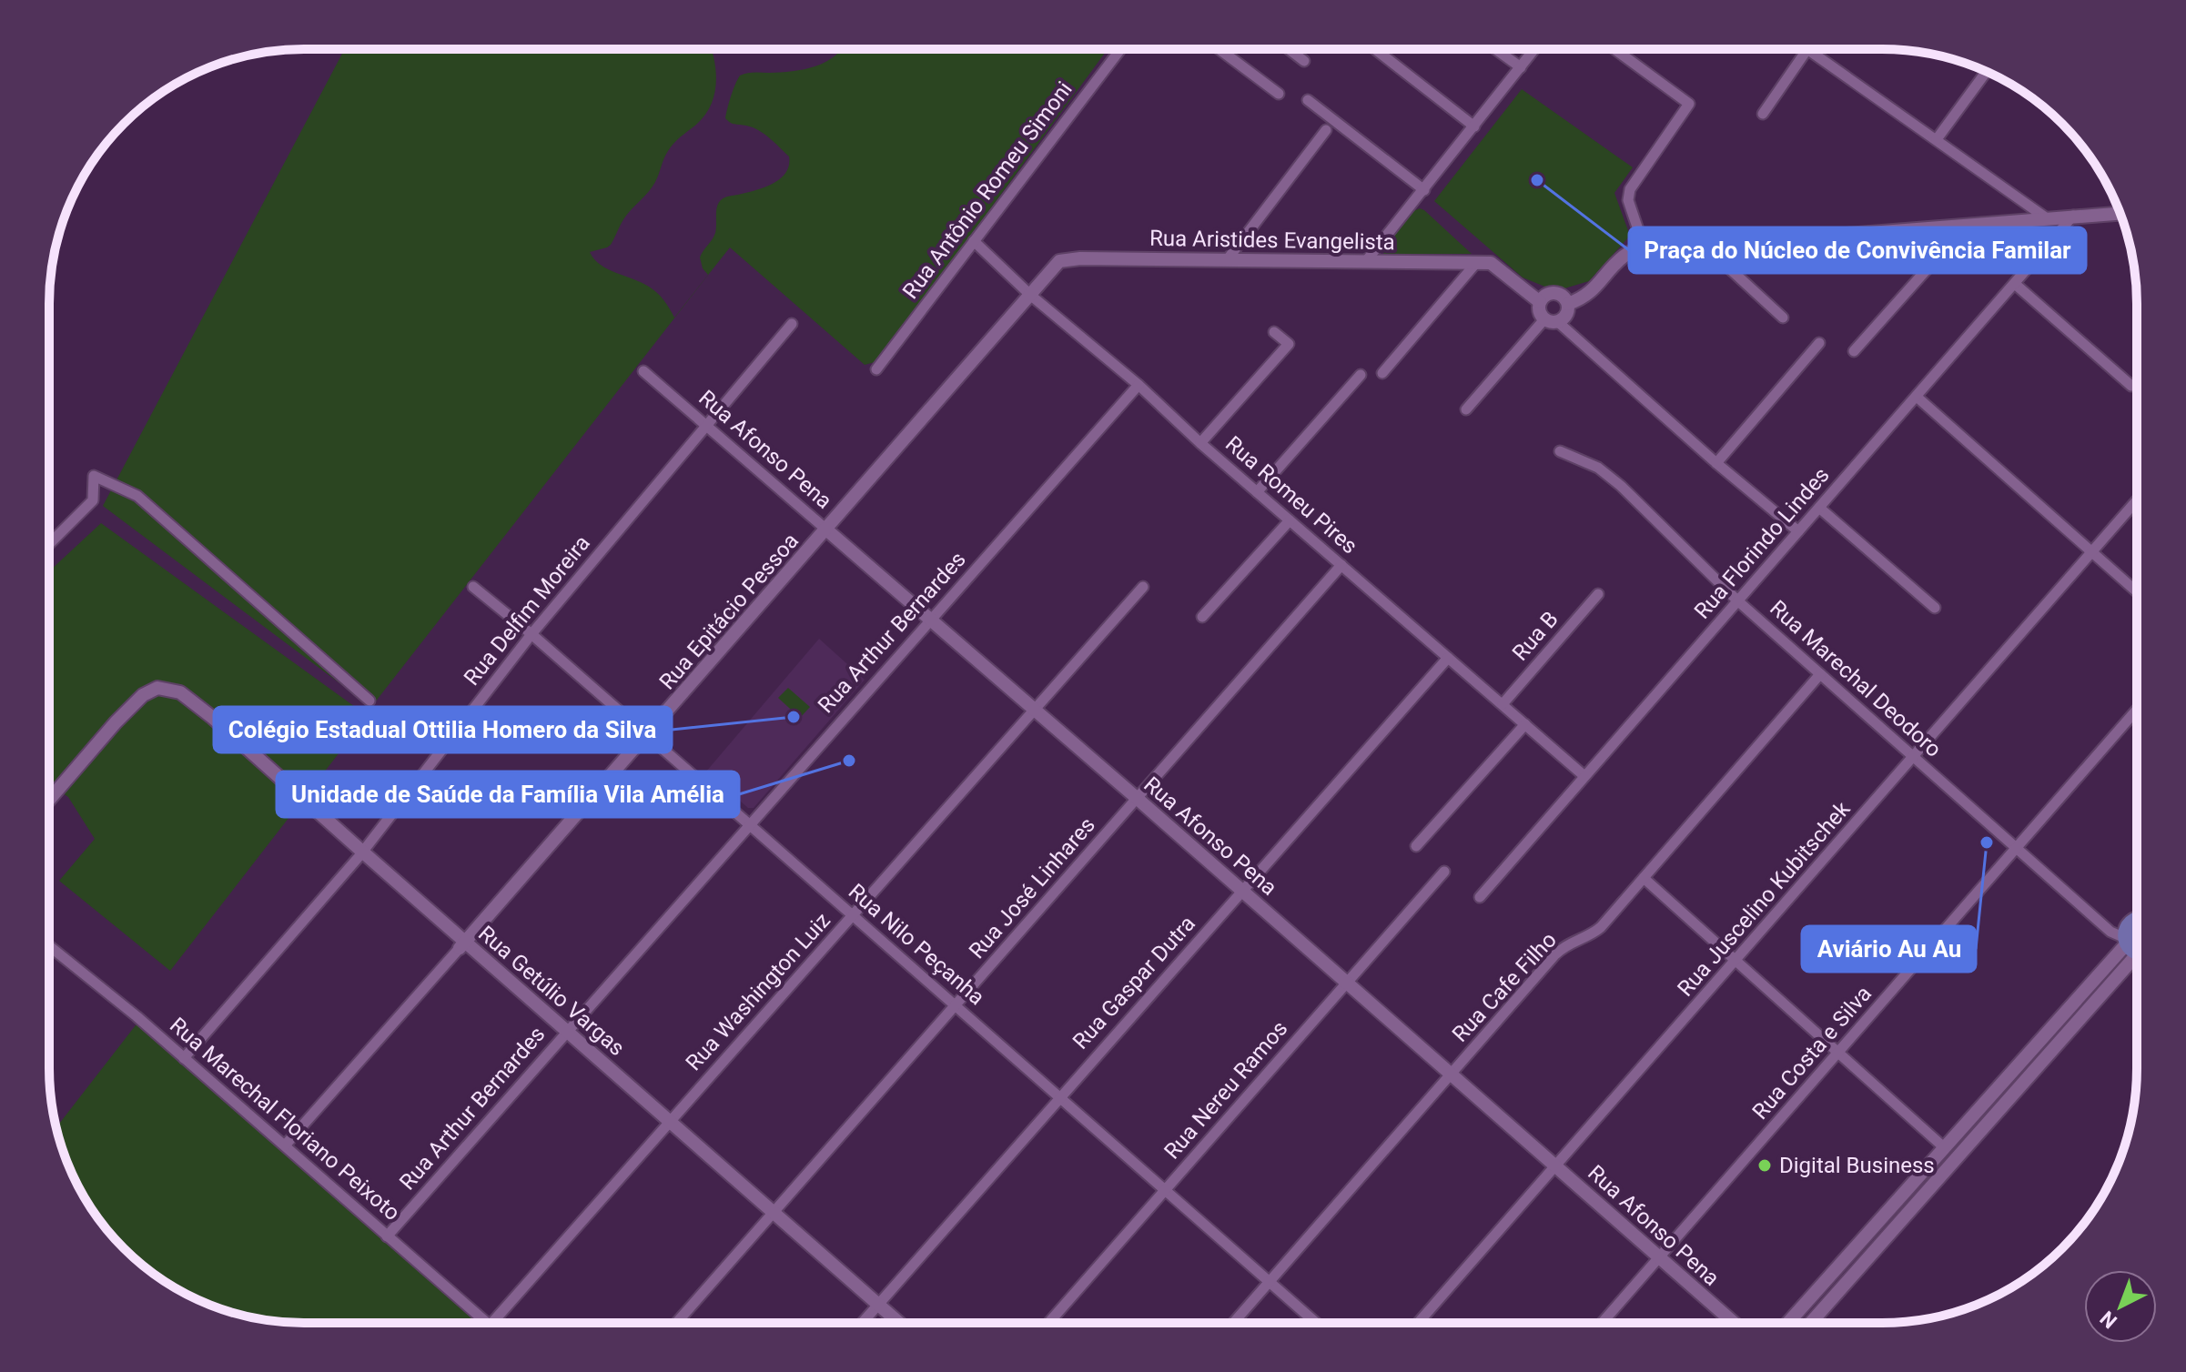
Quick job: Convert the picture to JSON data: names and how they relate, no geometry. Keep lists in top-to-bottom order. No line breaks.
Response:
{"streets":{"street":["Rua Antônio Romeu Simoni","Rua Aristides Evangelista","Rua Afonso Pena","Rua Romeu Pires","Rua Florindo Lindes","Rua Delfim Moreira","Rua Epitácio Pessoa","Rua Arthur Bernardes","Rua B","Rua Marechal Deodoro","Rua José Linhares","Rua Juscelino Kubitschek","Rua Nilo Peçanha","Rua Gaspar Dutra","Rua Cafe Filho","Rua Getúlio Vargas","Rua Washington Luiz","Rua Costa e Silva","Rua Nereu Ramos","Rua Marechal Floriano Peixoto"]},"crossings":[["Rua Antônio Romeu Simoni","Rua Romeu Pires"],["Rua Aristides Evangelista","Rua Epitácio Pessoa"],["Rua Afonso Pena","Rua Delfim Moreira"],["Rua Afonso Pena","Rua Epitácio Pessoa"],["Rua Afonso Pena","Rua Arthur Bernardes"],["Rua Afonso Pena","Rua José Linhares"],["Rua Afonso Pena","Rua Juscelino Kubitschek"],["Rua Afonso Pena","Rua Gaspar Dutra"],["Rua Afonso Pena","Rua Cafe Filho"],["Rua Afonso Pena","Rua Washington Luiz"],["Rua Afonso Pena","Rua Costa e Silva"],["Rua Afonso Pena","Rua Nereu Ramos"],["Rua Romeu Pires","Rua Florindo Lindes"],["Rua Romeu Pires","Rua Epitácio Pessoa"],["Rua Romeu Pires","Rua Arthur Bernardes"],["Rua Romeu Pires","Rua B"],["Rua Romeu Pires","Rua José Linhares"],["Rua Romeu Pires","Rua Gaspar Dutra"],["Rua Florindo Lindes","Rua Marechal Deodoro"],["Rua Delfim Moreira","Rua Nilo Peçanha"],["Rua Delfim Moreira","Rua Getúlio Vargas"],["Rua Delfim Moreira","Rua Marechal Floriano Peixoto"],["Rua Epitácio Pessoa","Rua Nilo Peçanha"],["Rua Epitácio Pessoa","Rua Getúlio Vargas"],["Rua Epitácio Pessoa","Rua Marechal Floriano Peixoto"],["Rua Arthur Bernardes","Rua Nilo Peçanha"],["Rua Arthur Bernardes","Rua Getúlio Vargas"],["Rua Arthur Bernardes","Rua Marechal Floriano Peixoto"],["Rua Marechal Deodoro","Rua Juscelino Kubitschek"],["Rua Marechal Deodoro","Rua Cafe Filho"],["Rua Marechal Deodoro","Rua Costa e Silva"],["Rua José Linhares","Rua Nilo Peçanha"],["Rua José Linhares","Rua Getúlio Vargas"],["Rua Nilo Peçanha","Rua Gaspar Dutra"],["Rua Nilo Peçanha","Rua Cafe Filho"],["Rua Nilo Peçanha","Rua Washington Luiz"],["Rua Nilo Peçanha","Rua Nereu Ramos"],["Rua Gaspar Dutra","Rua Getúlio Vargas"],["Rua Getúlio Vargas","Rua Washington Luiz"]],"places":["Praça do Núcleo de Convivência Familar","Colégio Estadual Ottilia Homero da Silva","Unidade de Saúde da Família Vila Amélia","Aviário Au Au","Digital Business"],"north":"bottom left"}
